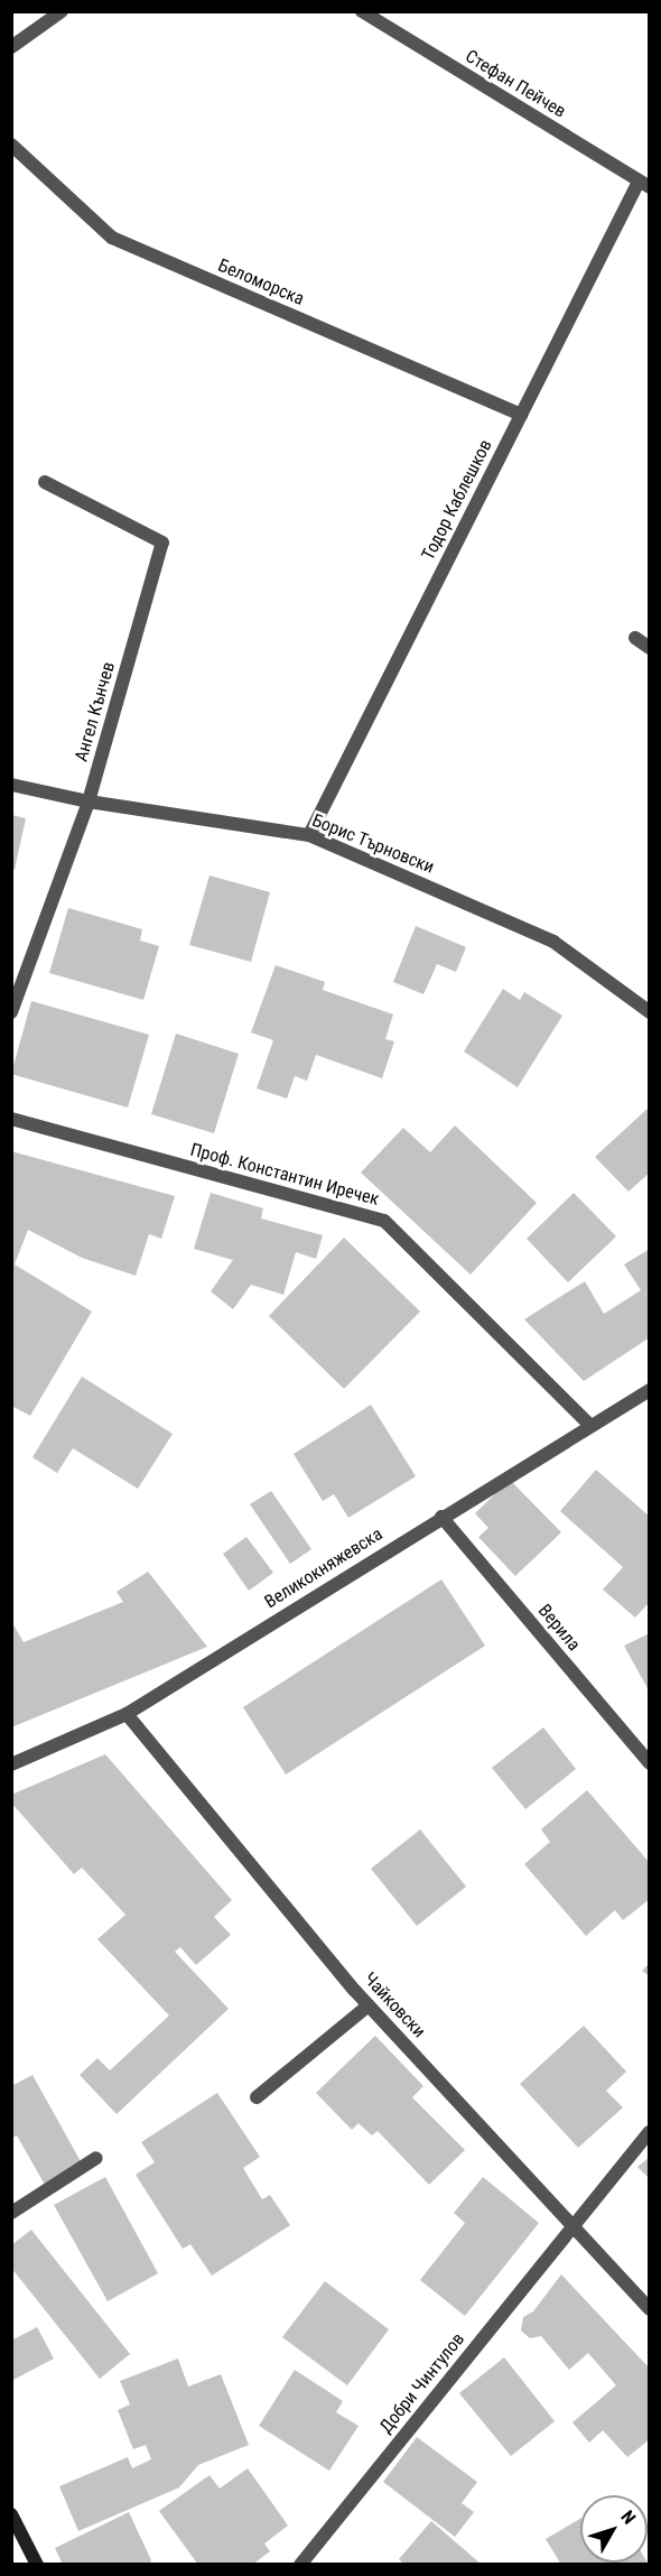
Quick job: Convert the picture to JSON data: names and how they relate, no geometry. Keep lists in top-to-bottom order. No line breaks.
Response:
{"streets":{"street":["Стефан Пейчев","Беломорска","Тодор Каблешков","Ангел Кънчев","Борис Търновски","Проф. Константин Иречек","Великокняжевска","Верила","Чайковски","Добри Чинтулов"]},"crossings":[["Стефан Пейчев","Тодор Каблешков"],["Беломорска","Тодор Каблешков"],["Тодор Каблешков","Борис Търновски"],["Ангел Кънчев","Борис Търновски"],["Проф. Константин Иречек","Великокняжевска"],["Великокняжевска","Верила"],["Великокняжевска","Чайковски"],["Чайковски","Добри Чинтулов"]],"north":"top right"}
